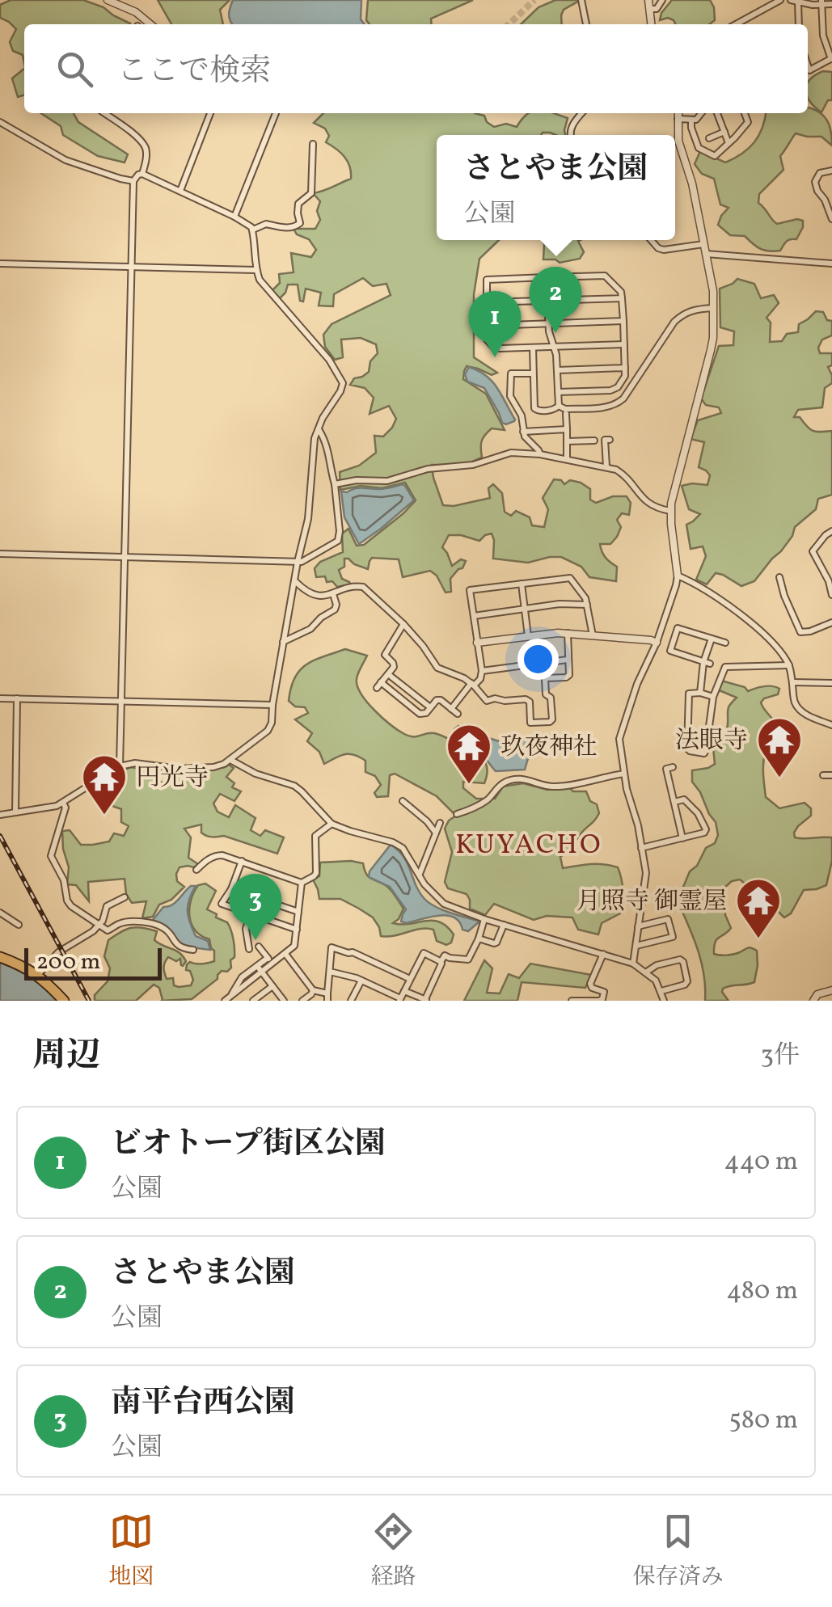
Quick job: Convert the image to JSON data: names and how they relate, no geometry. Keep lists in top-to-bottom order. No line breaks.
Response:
{"districts":["KUYACHO"],"places":{"temple":["法眼寺","玖夜神社","円光寺","月照寺 御霊屋"]},"scale_bar":"200 m","page":{"search":"ここで検索","popup":["さとやま公園","公園"],"pins":["2","1","3"],"scale":"200 m","heading":["周辺","3件"],"list":[{"mark":"1","name":"ビオトープ街区公園","note":"公園","value":"440 m"},{"mark":"2","name":"さとやま公園","note":"公園","value":"480 m"},{"mark":"3","name":"南平台西公園","note":"公園","value":"580 m"}],"nav":["地図","経路","保存済み"]}}
